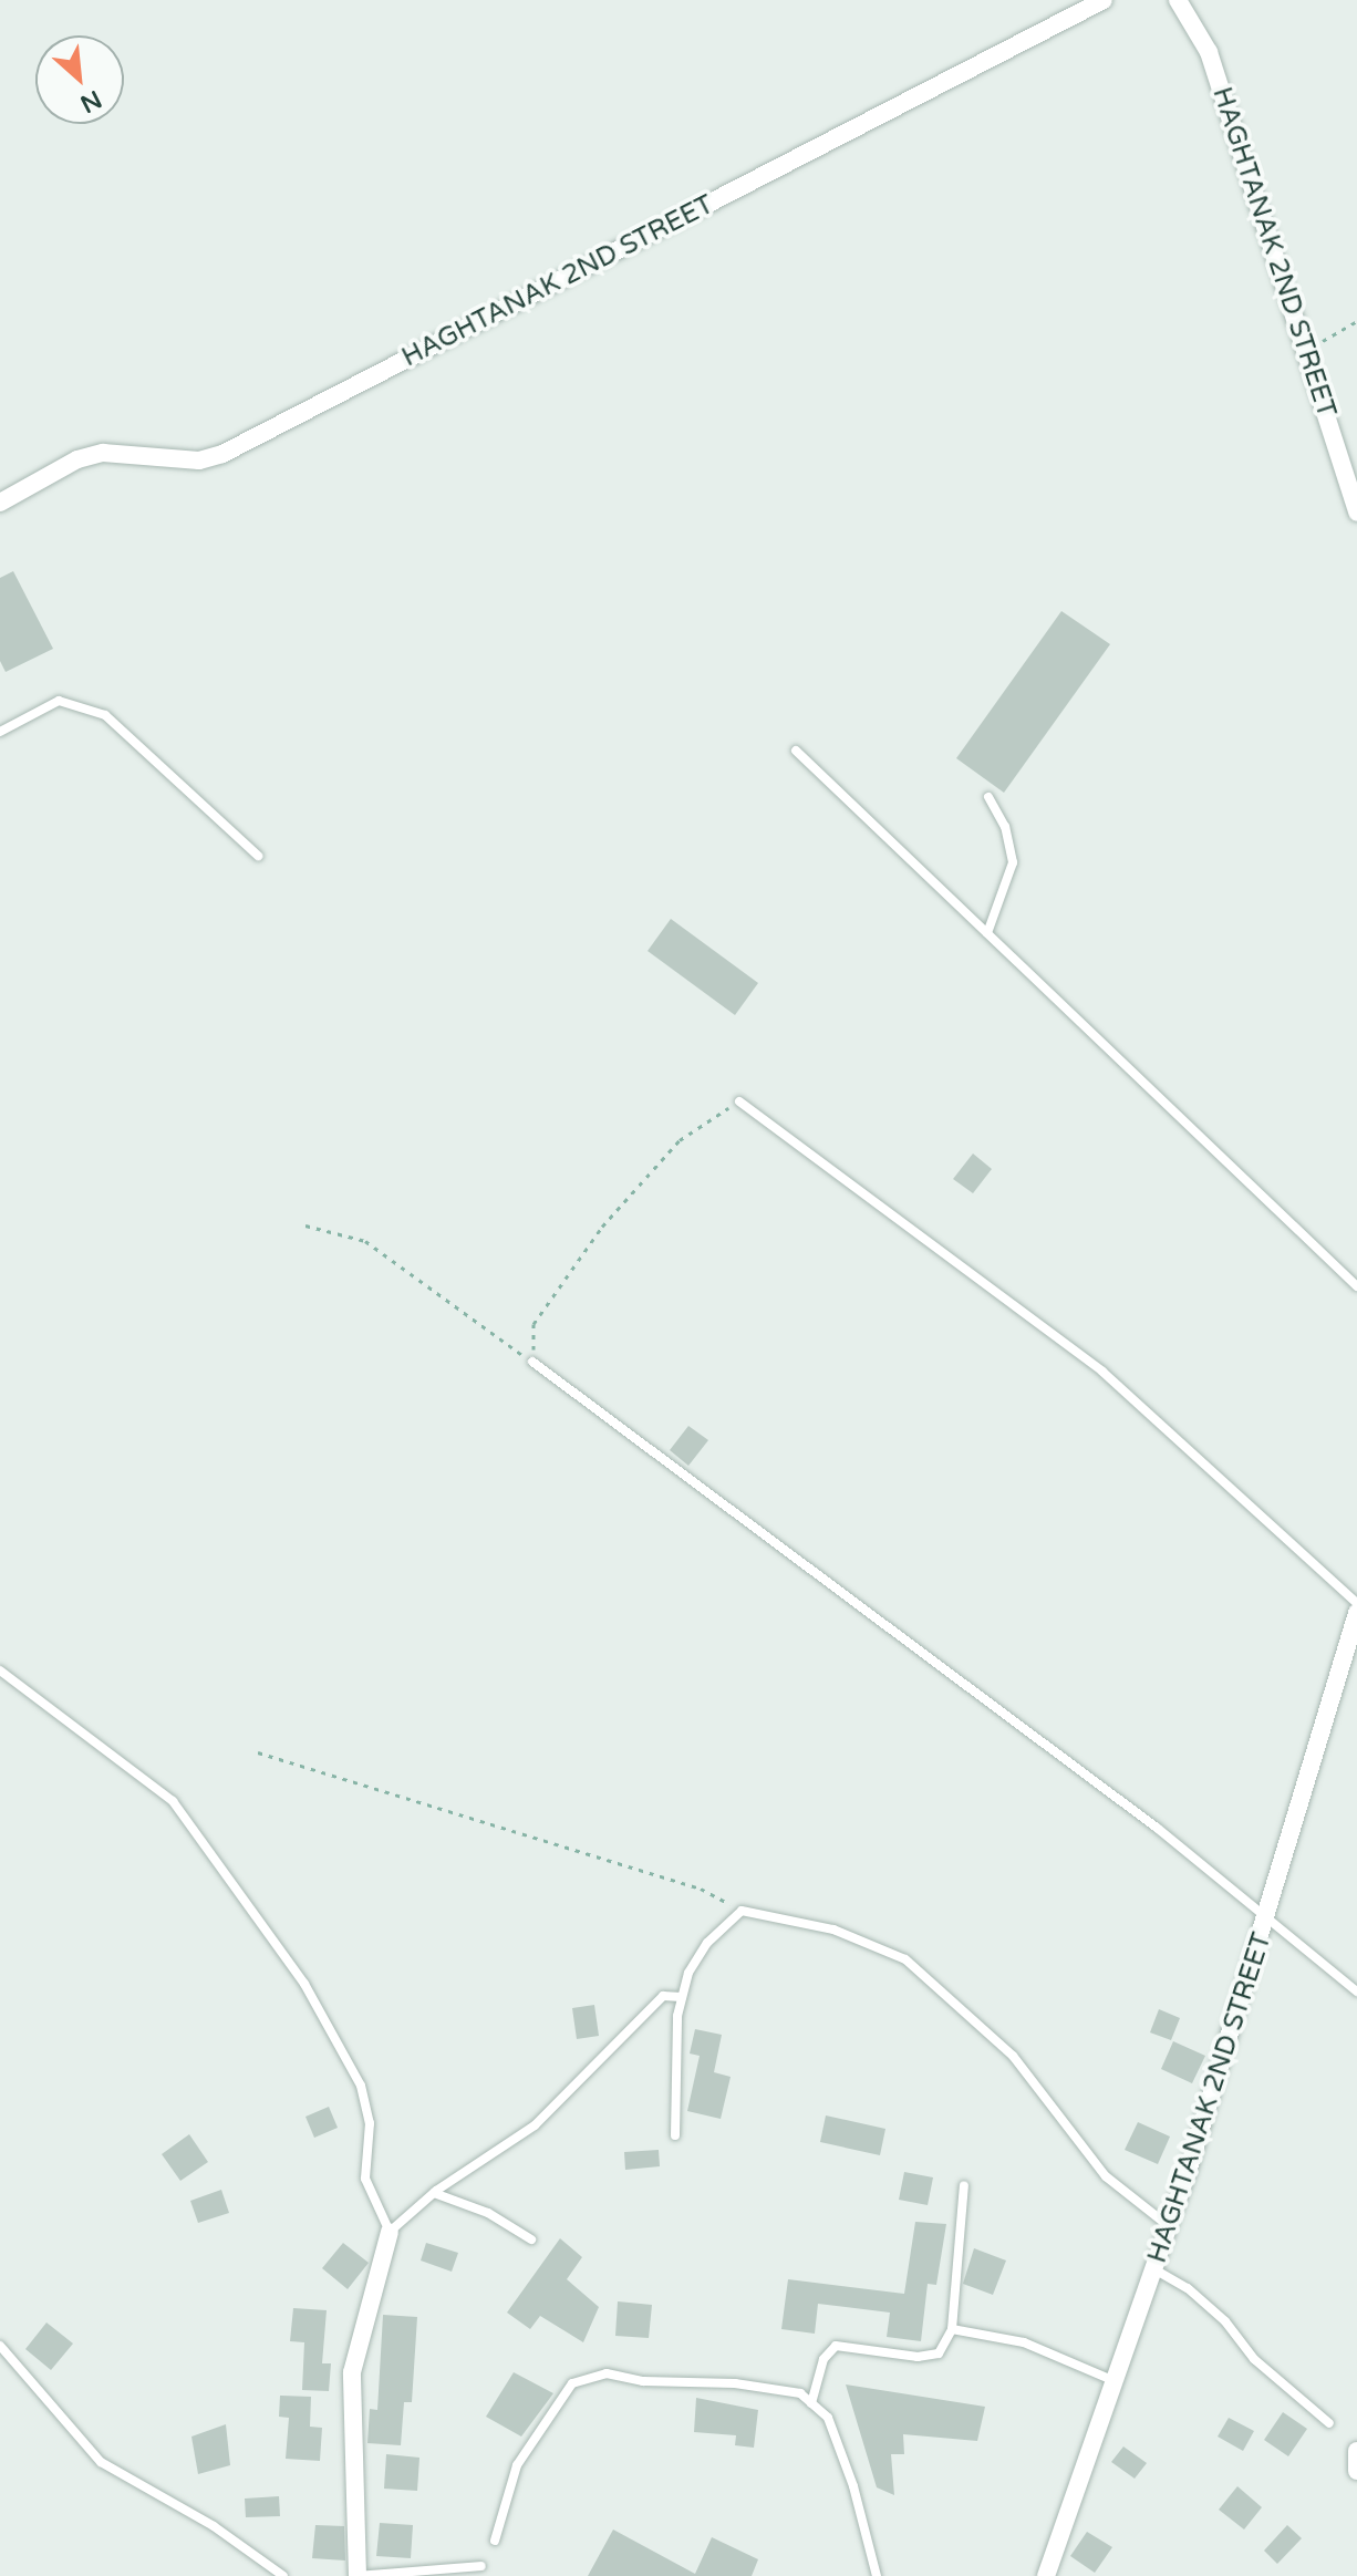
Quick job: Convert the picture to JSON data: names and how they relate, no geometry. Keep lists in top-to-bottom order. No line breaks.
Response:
{"streets":{"street":["HAGHTANAK 2ND STREET"]},"north":"bottom right"}
